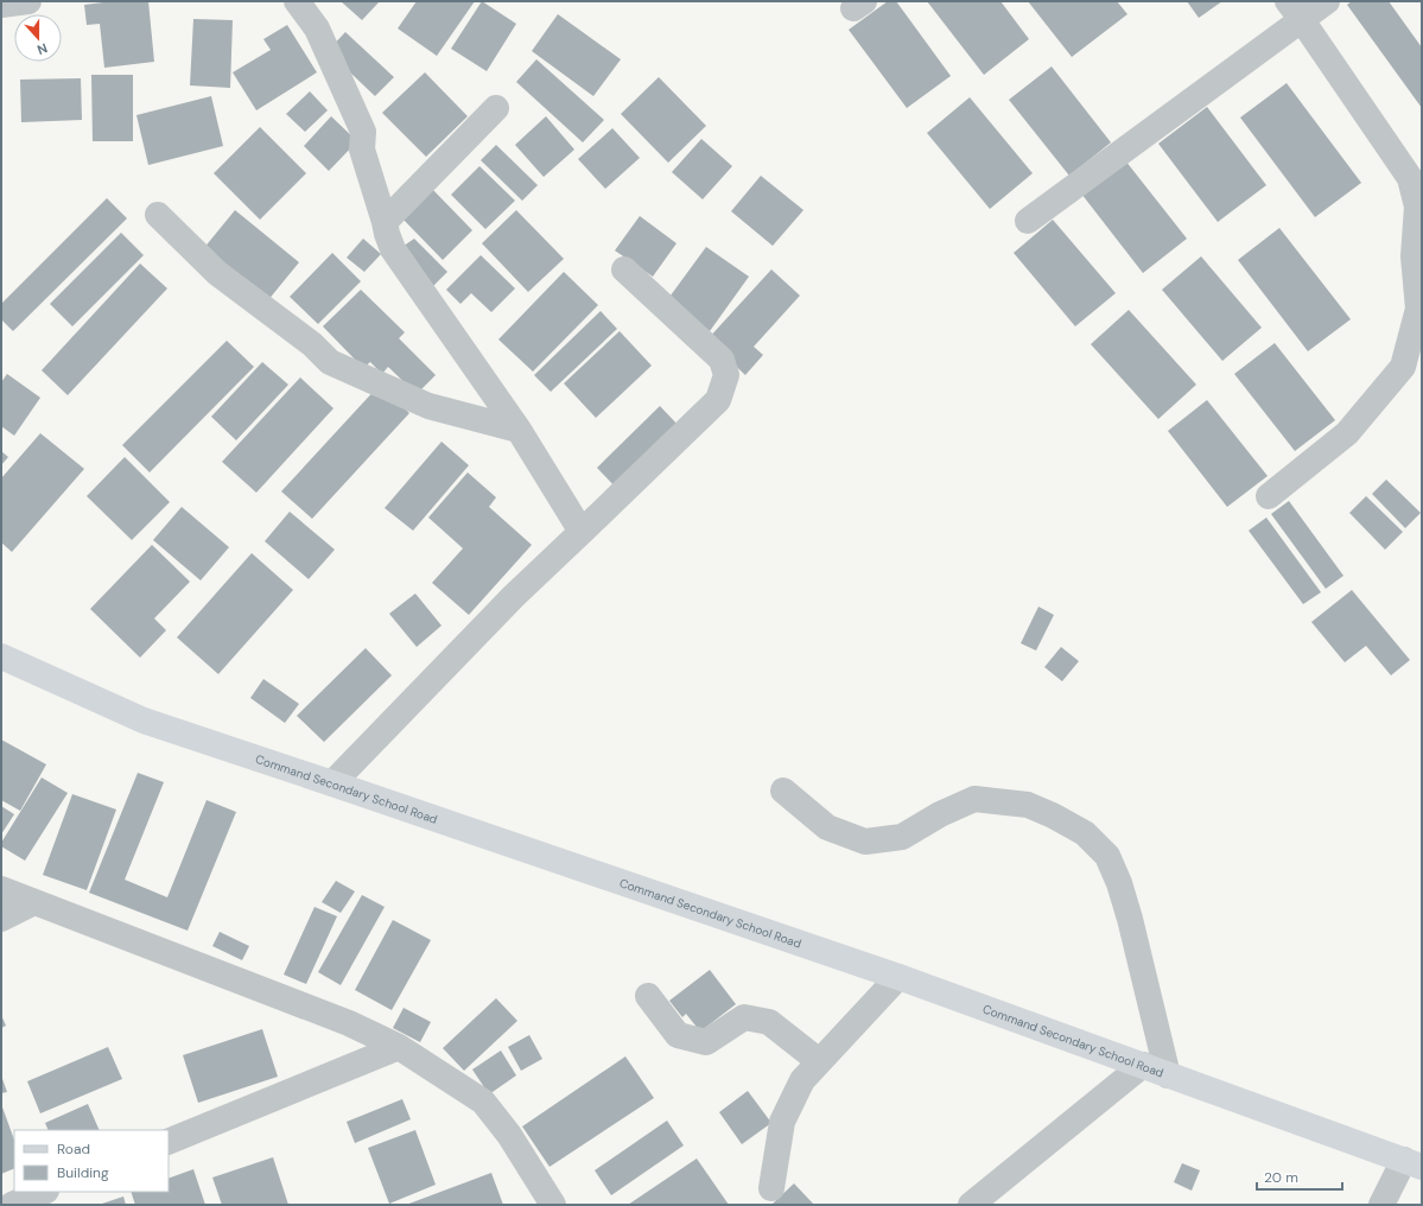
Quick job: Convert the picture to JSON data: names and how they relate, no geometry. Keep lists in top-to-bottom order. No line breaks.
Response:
{"streets":{"main road":["Command Secondary School Road"]},"legend":["Road","Building"],"scale_bar":"20 m","north":"bottom"}
